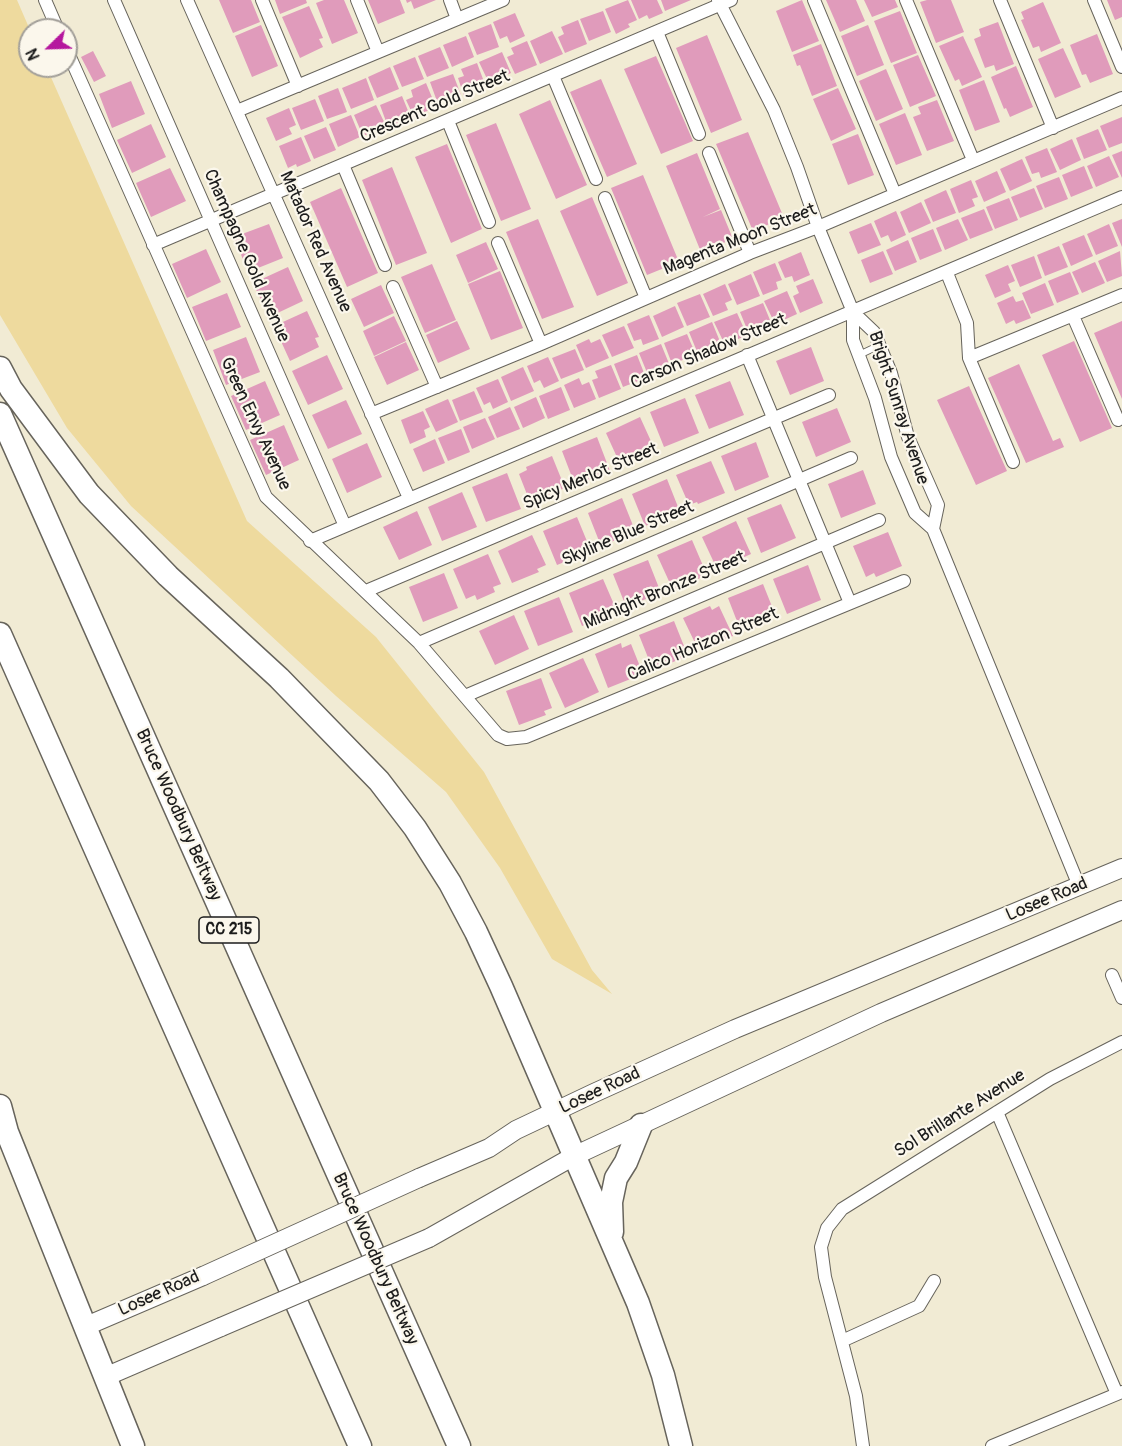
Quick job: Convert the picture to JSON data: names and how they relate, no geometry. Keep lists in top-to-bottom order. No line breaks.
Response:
{"streets":{"highway":["Bruce Woodbury Beltway","CC 215"],"main road":["Losee Road"],"street":["Crescent Gold Street","Magenta Moon Street","Matador Red Avenue","Champagne Gold Avenue","Carson Shadow Street","Bright Sunray Avenue","Green Envy Avenue","Spicy Merlot Street","Skyline Blue Street","Midnight Bronze Street","Calico Horizon Street","Sol Brillante Avenue"]},"crossings":[["Crescent Gold Street","Matador Red Avenue"],["Crescent Gold Street","Champagne Gold Avenue"],["Crescent Gold Street","Green Envy Avenue"],["Magenta Moon Street","Matador Red Avenue"],["Matador Red Avenue","Carson Shadow Street"],["Champagne Gold Avenue","Carson Shadow Street"],["Carson Shadow Street","Bright Sunray Avenue"],["Carson Shadow Street","Green Envy Avenue"],["Bright Sunray Avenue","Losee Road"],["Green Envy Avenue","Spicy Merlot Street"],["Green Envy Avenue","Skyline Blue Street"],["Green Envy Avenue","Midnight Bronze Street"],["Green Envy Avenue","Calico Horizon Street"]],"north":"bottom left"}
